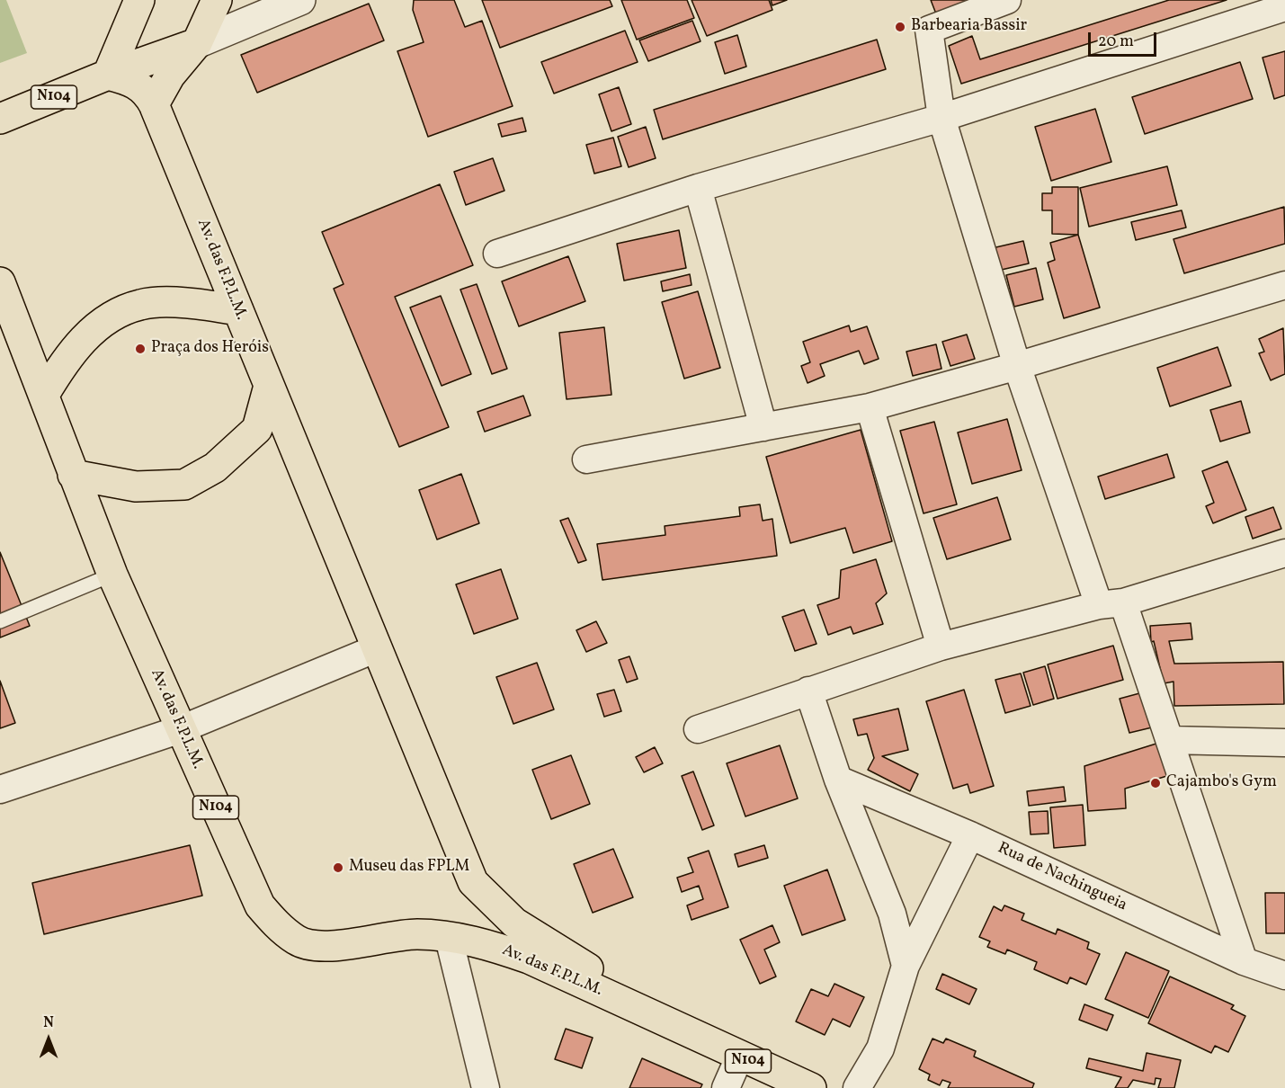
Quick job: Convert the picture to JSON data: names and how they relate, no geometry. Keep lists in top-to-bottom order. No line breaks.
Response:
{"streets":{"main road":["N104","Av. das F.P.L.M."],"street":["Rua de Nachingueia"]},"crossings":[["N104","Av. das F.P.L.M."]],"places":["Barbearia Bassir","Praça dos Heróis","Cajambo's Gym","Museu das FPLM"],"scale_bar":"20 m","north":"top"}
